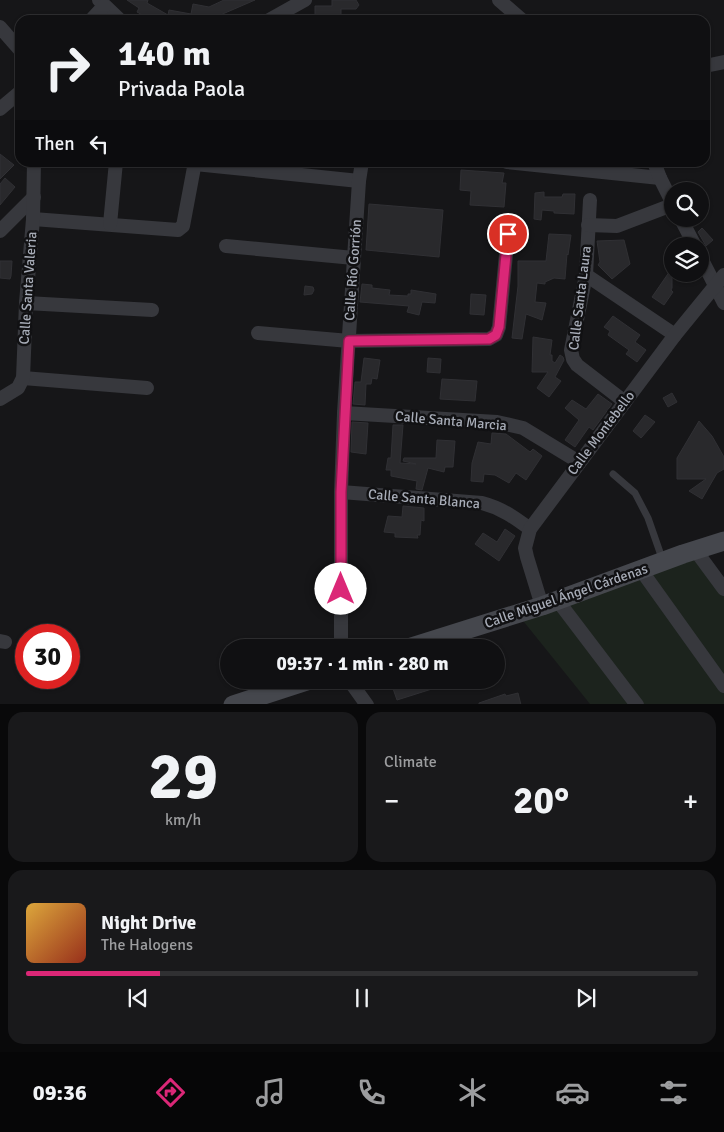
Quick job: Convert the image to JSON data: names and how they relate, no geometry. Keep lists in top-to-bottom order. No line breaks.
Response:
{"streets":{"street":["Calle Río Gorrión","Calle Santa Valeria","Calle Santa Laura","Calle Santa Marcia","Calle Montebello","Calle Santa Blanca","Calle Miguel Ángel Cárdenas"]},"crossings":[["Calle Río Gorrión","Calle Santa Marcia"],["Calle Río Gorrión","Calle Santa Blanca"],["Calle Santa Laura","Calle Montebello"],["Calle Santa Marcia","Calle Montebello"],["Calle Montebello","Calle Santa Blanca"],["Calle Montebello","Calle Miguel Ángel Cárdenas"]],"page":{"turn":["140 m","Privada Paola"],"then":"Then","limit":"30","trip":"09:37 · 1 min · 280 m","tile":[["29","km/h"],"Climate"],"heat":["−","20°","+"],"song":["Night Drive","The Halogens"],"tabs":"09:36"}}
